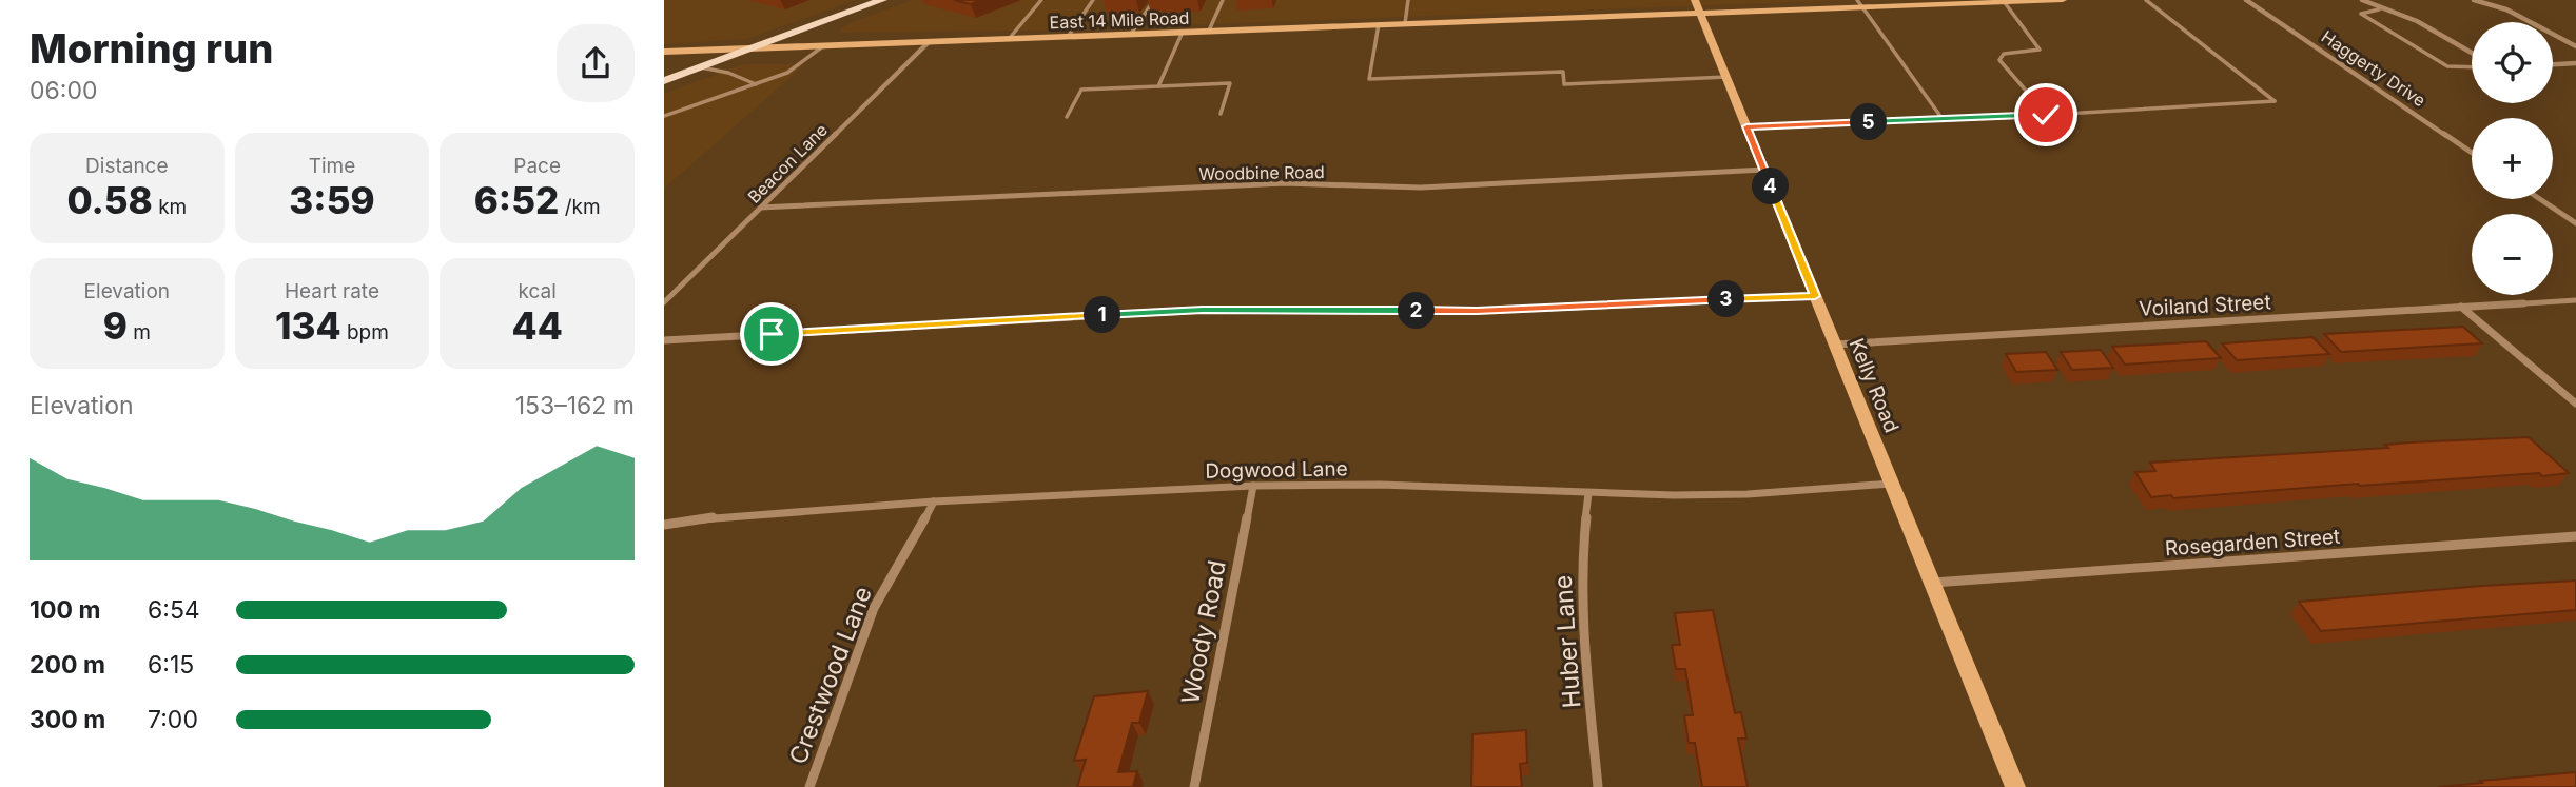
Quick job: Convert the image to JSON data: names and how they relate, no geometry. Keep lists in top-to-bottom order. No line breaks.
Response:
{"streets":{"main road":["East 14 Mile Road","Kelly Road"],"street":["Haggerty Drive","Beacon Lane","Woodbine Road","Voiland Street","Dogwood Lane","Rosegarden Street","Woody Road","Huber Lane","Crestwood Lane"]},"crossings":[["East 14 Mile Road","Beacon Lane"],["East 14 Mile Road","Kelly Road"],["Beacon Lane","Woodbine Road"],["Woodbine Road","Kelly Road"],["Voiland Street","Kelly Road"],["Kelly Road","Dogwood Lane"],["Kelly Road","Rosegarden Street"],["Dogwood Lane","Woody Road"],["Dogwood Lane","Huber Lane"],["Dogwood Lane","Crestwood Lane"]],"page":{"heading":["Morning run","06:00"],"map_buttons":["+","−"],"pins":["5","4","3","2","1"],"stats":[["Distance","0.58 km"],["Time","3:59"],["Pace","6:52 /km"],["Elevation","9 m"],["Heart rate","134 bpm"],["kcal","44"]],"chart":["Elevation","153–162 m"],"list":[{"name":"100 m","note":"6:54"},{"name":"200 m","note":"6:15"},{"name":"300 m","note":"7:00"}]}}
